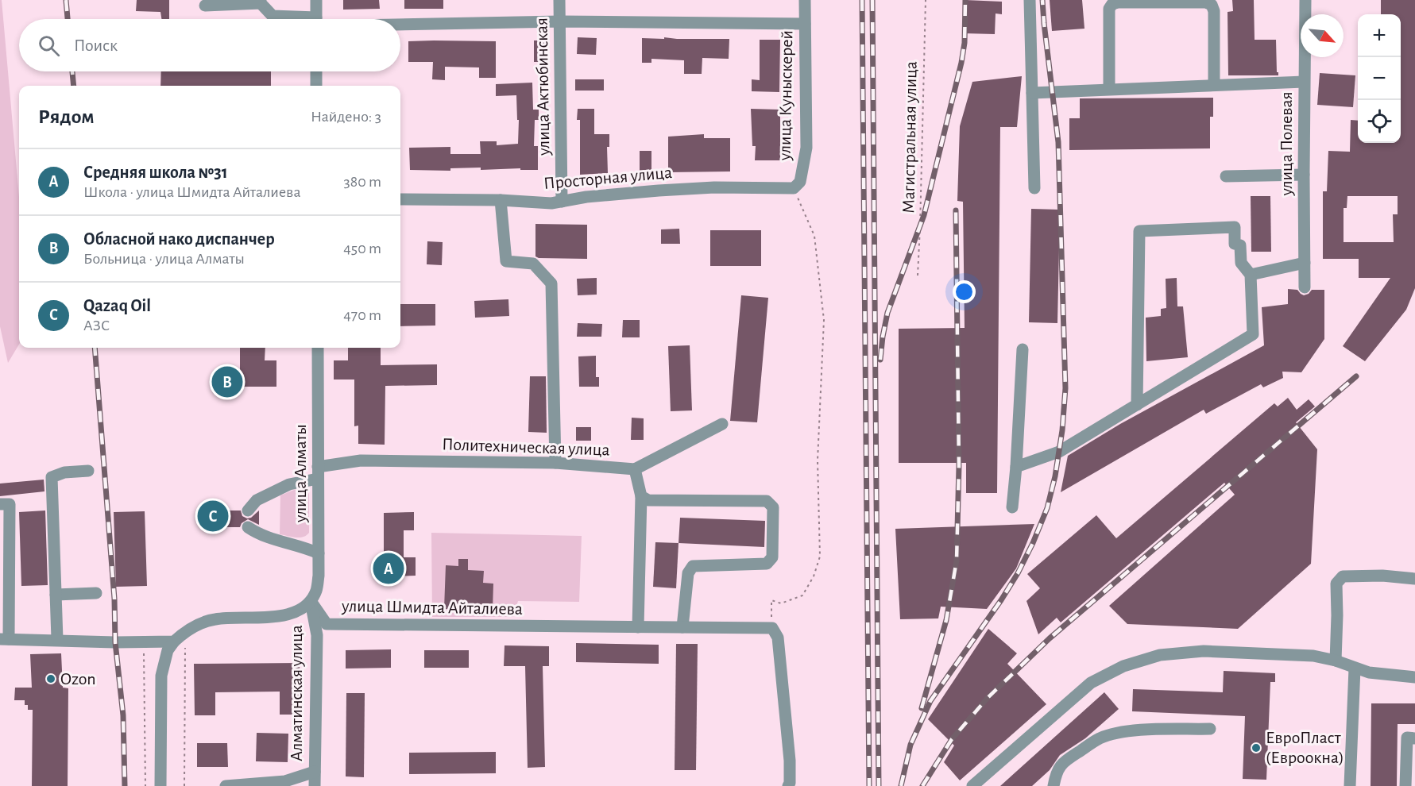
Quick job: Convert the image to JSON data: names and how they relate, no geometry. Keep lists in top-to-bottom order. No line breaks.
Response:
{"streets":{"street":["улица Актюбинская","улица Куныскерей","улица Полевая","Просторная улица","Политехническая улица","улица Алматы","улица Шмидта Айталиева","Алматинская улица"],"path":["Магистральная улица"]},"crossings":[["улица Актюбинская","Просторная улица"],["улица Куныскерей","Просторная улица"],["Политехническая улица","улица Алматы"],["улица Алматы","улица Шмидта Айталиева"],["улица Алматы","Алматинская улица"],["улица Шмидта Айталиева","Алматинская улица"]],"places":["Ozon","ЕвроПласт (Евроокна)"],"north":"bottom right","page":{"map_buttons":["+","−"],"search":"Поиск","heading":["Рядом","Найдено: 3"],"list":[{"mark":"A","name":"Средняя школа №31","note":"Школа · улица Шмидта Айталиева","value":"380 m"},{"mark":"B","name":"Обласной нако диспанчер","note":"Больница · улица Алматы","value":"450 m"},{"mark":"C","name":"Qazaq Oil","note":"АЗС","value":"470 m"}],"pins":["B","C","A"]}}
